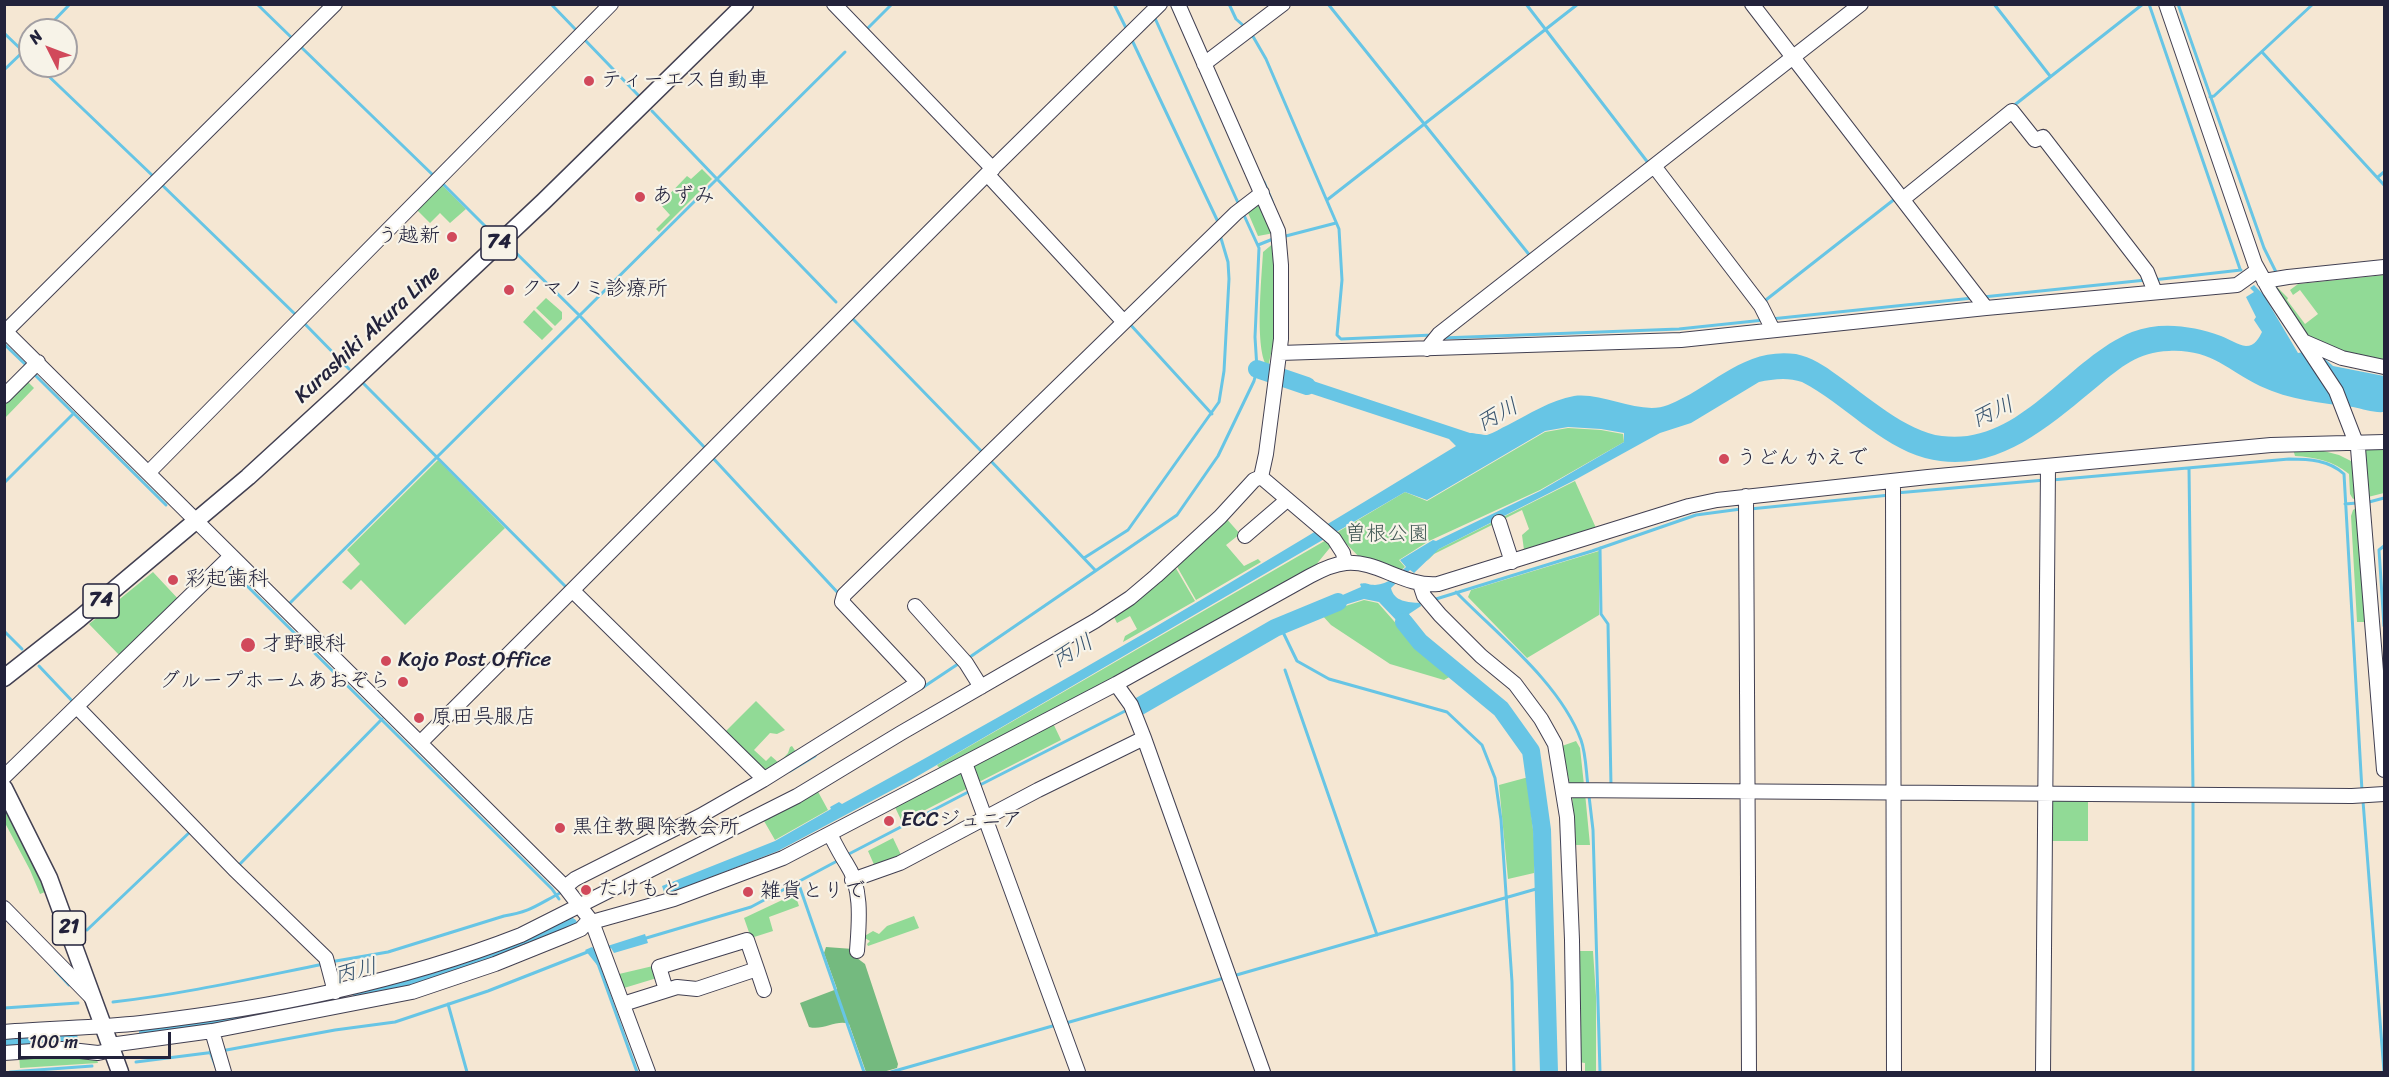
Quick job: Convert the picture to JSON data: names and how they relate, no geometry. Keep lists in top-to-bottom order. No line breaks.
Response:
{"streets":{"main road":["74","Kurashiki Akura Line","21"]},"water":["丙川"],"parks":["曽根公園"],"places":["ティーエス自動車","あずみ","う越新","クマノミ診療所","うどん かえで","彩起歯科","才野眼科","Kojo Post Office","グループホームあおぞら","原田呉服店","ECCジュニア","黒住教興除教会所","たけもと","雑貨とりで"],"scale_bar":"100 m","north":"top left"}
